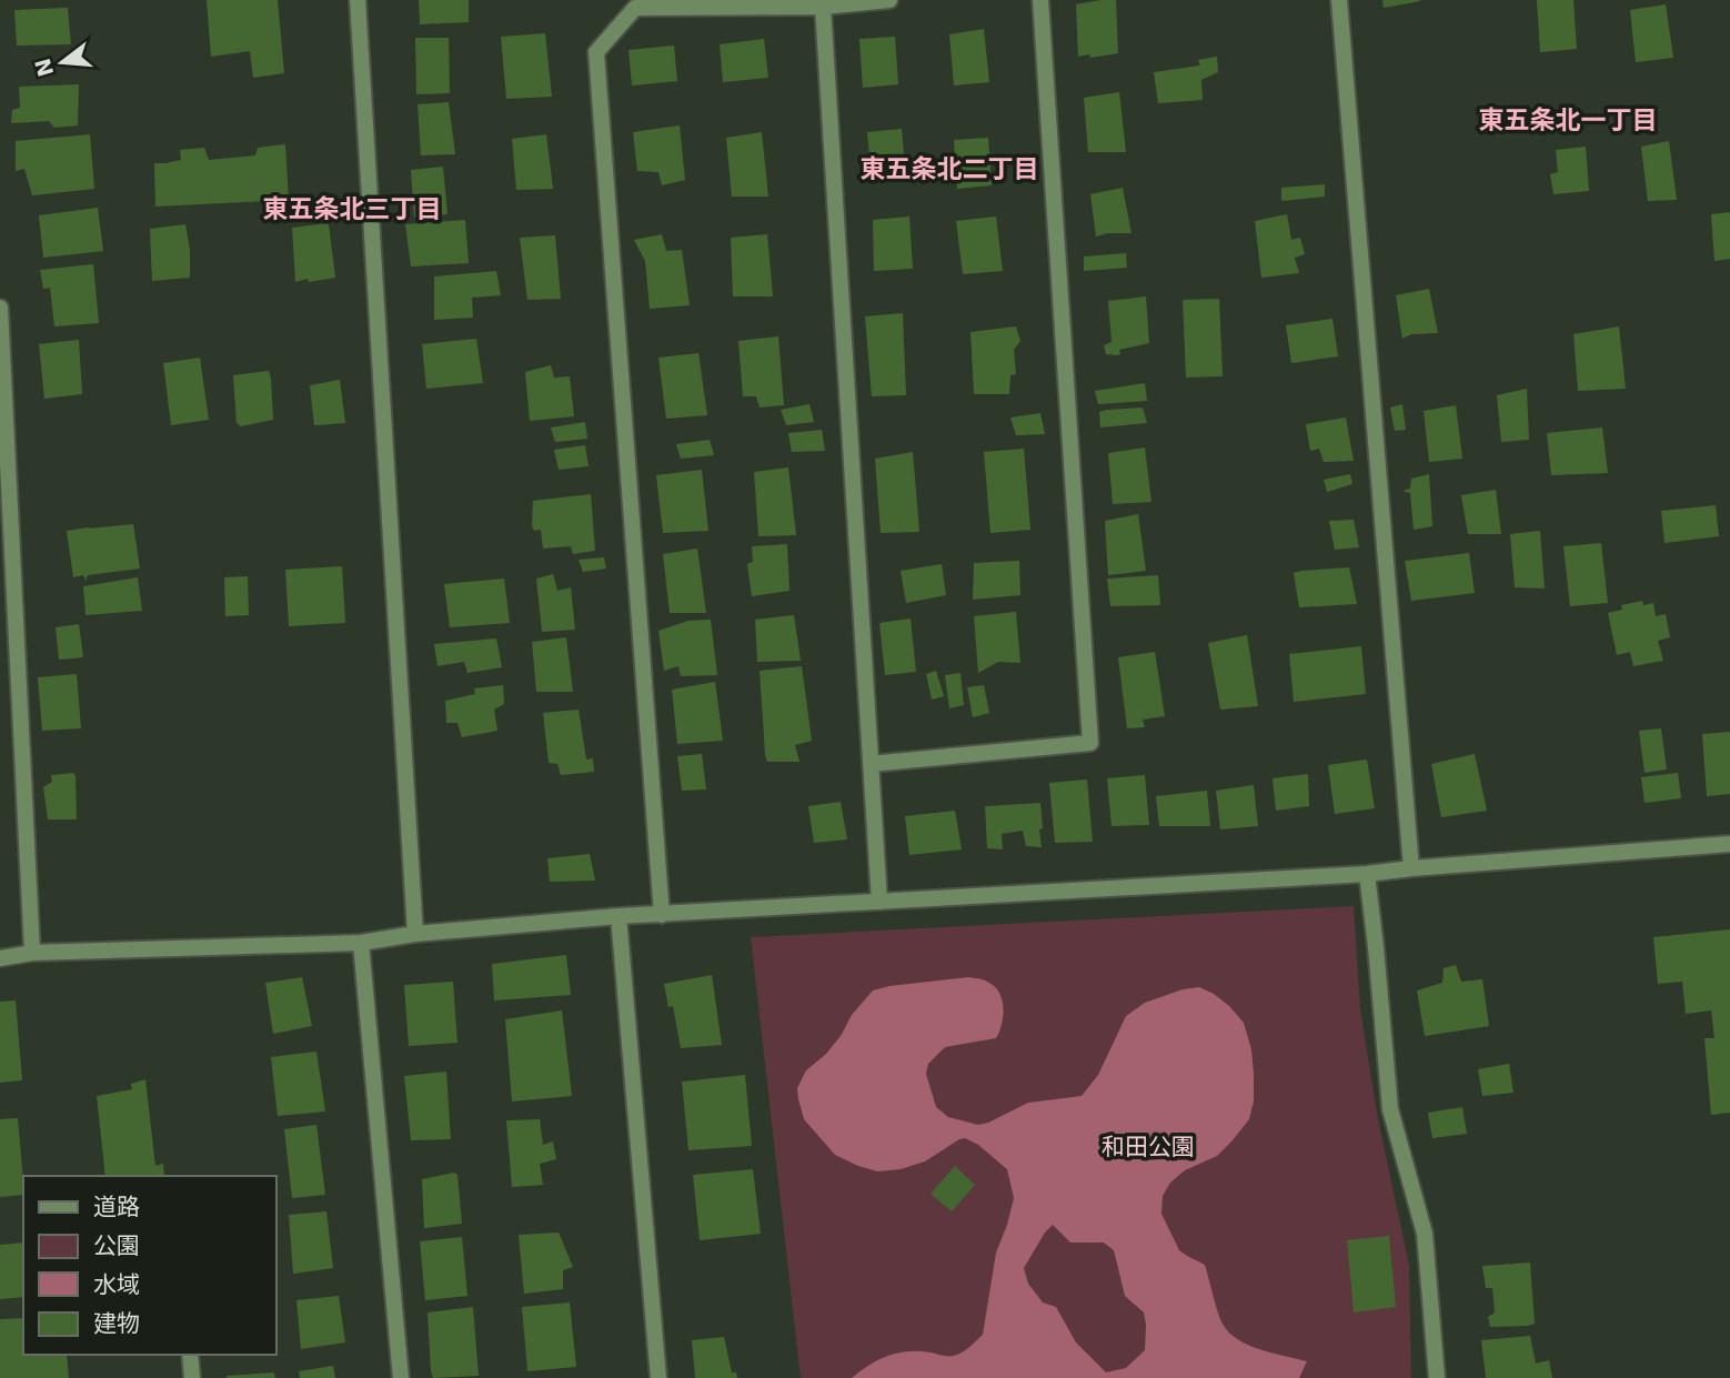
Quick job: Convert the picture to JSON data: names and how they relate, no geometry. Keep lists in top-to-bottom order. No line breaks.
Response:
{"districts":["東五条北一丁目","東五条北二丁目","東五条北三丁目"],"parks":["和田公園"],"legend":["道路","公園","水域","建物"],"north":"left"}
